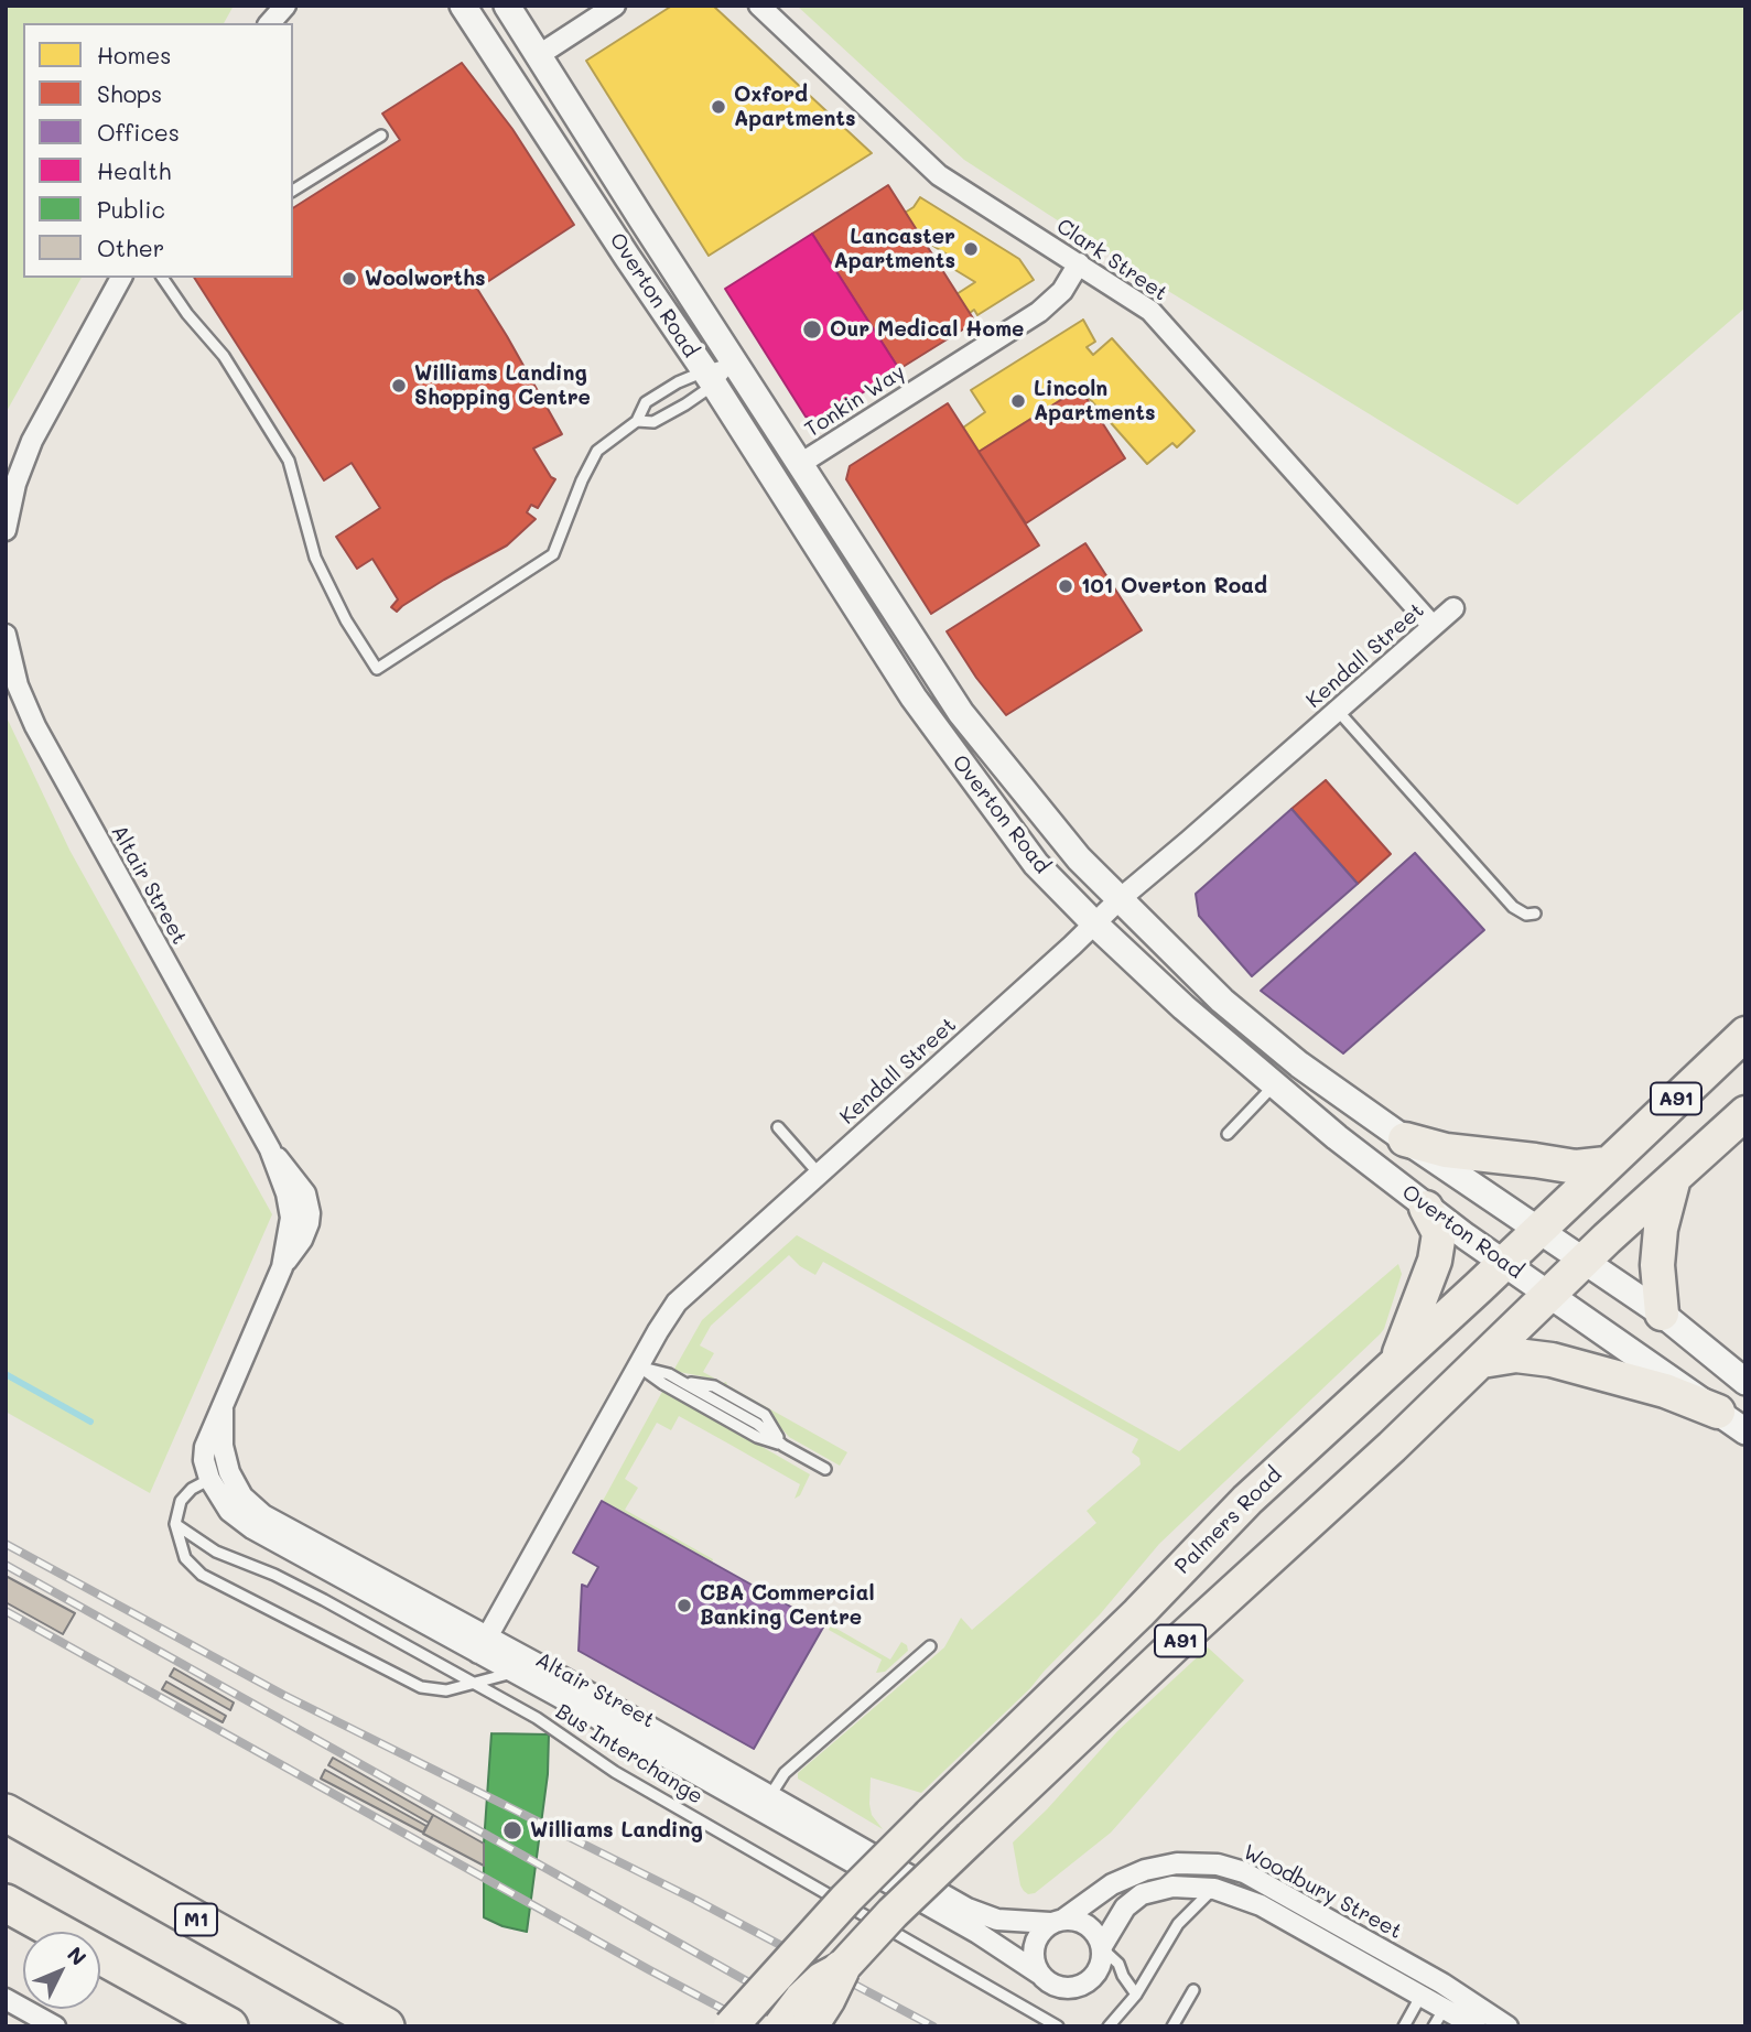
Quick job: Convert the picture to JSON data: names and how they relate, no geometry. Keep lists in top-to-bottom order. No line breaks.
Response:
{"streets":{"highway":["A91","Palmers Road","M1"],"street":["Clark Street","Overton Road","Tonkin Way","Kendall Street","Altair Street","Woodbury Street"],"lane":["Bus Interchange"]},"crossings":[["Clark Street","Tonkin Way"],["Clark Street","Kendall Street"],["Overton Road","Tonkin Way"],["Overton Road","Kendall Street"],["Overton Road","A91"],["Overton Road","Palmers Road"],["Kendall Street","Altair Street"],["Altair Street","Woodbury Street"]],"places":["Oxford Apartments","Lancaster Apartments","Woolworths","Our Medical Home","Williams Landing Shopping Centre","Lincoln Apartments","101 Overton Road","CBA Commercial Banking Centre","Williams Landing"],"legend":["Homes","Shops","Offices","Health","Public","Other"],"north":"top right"}
